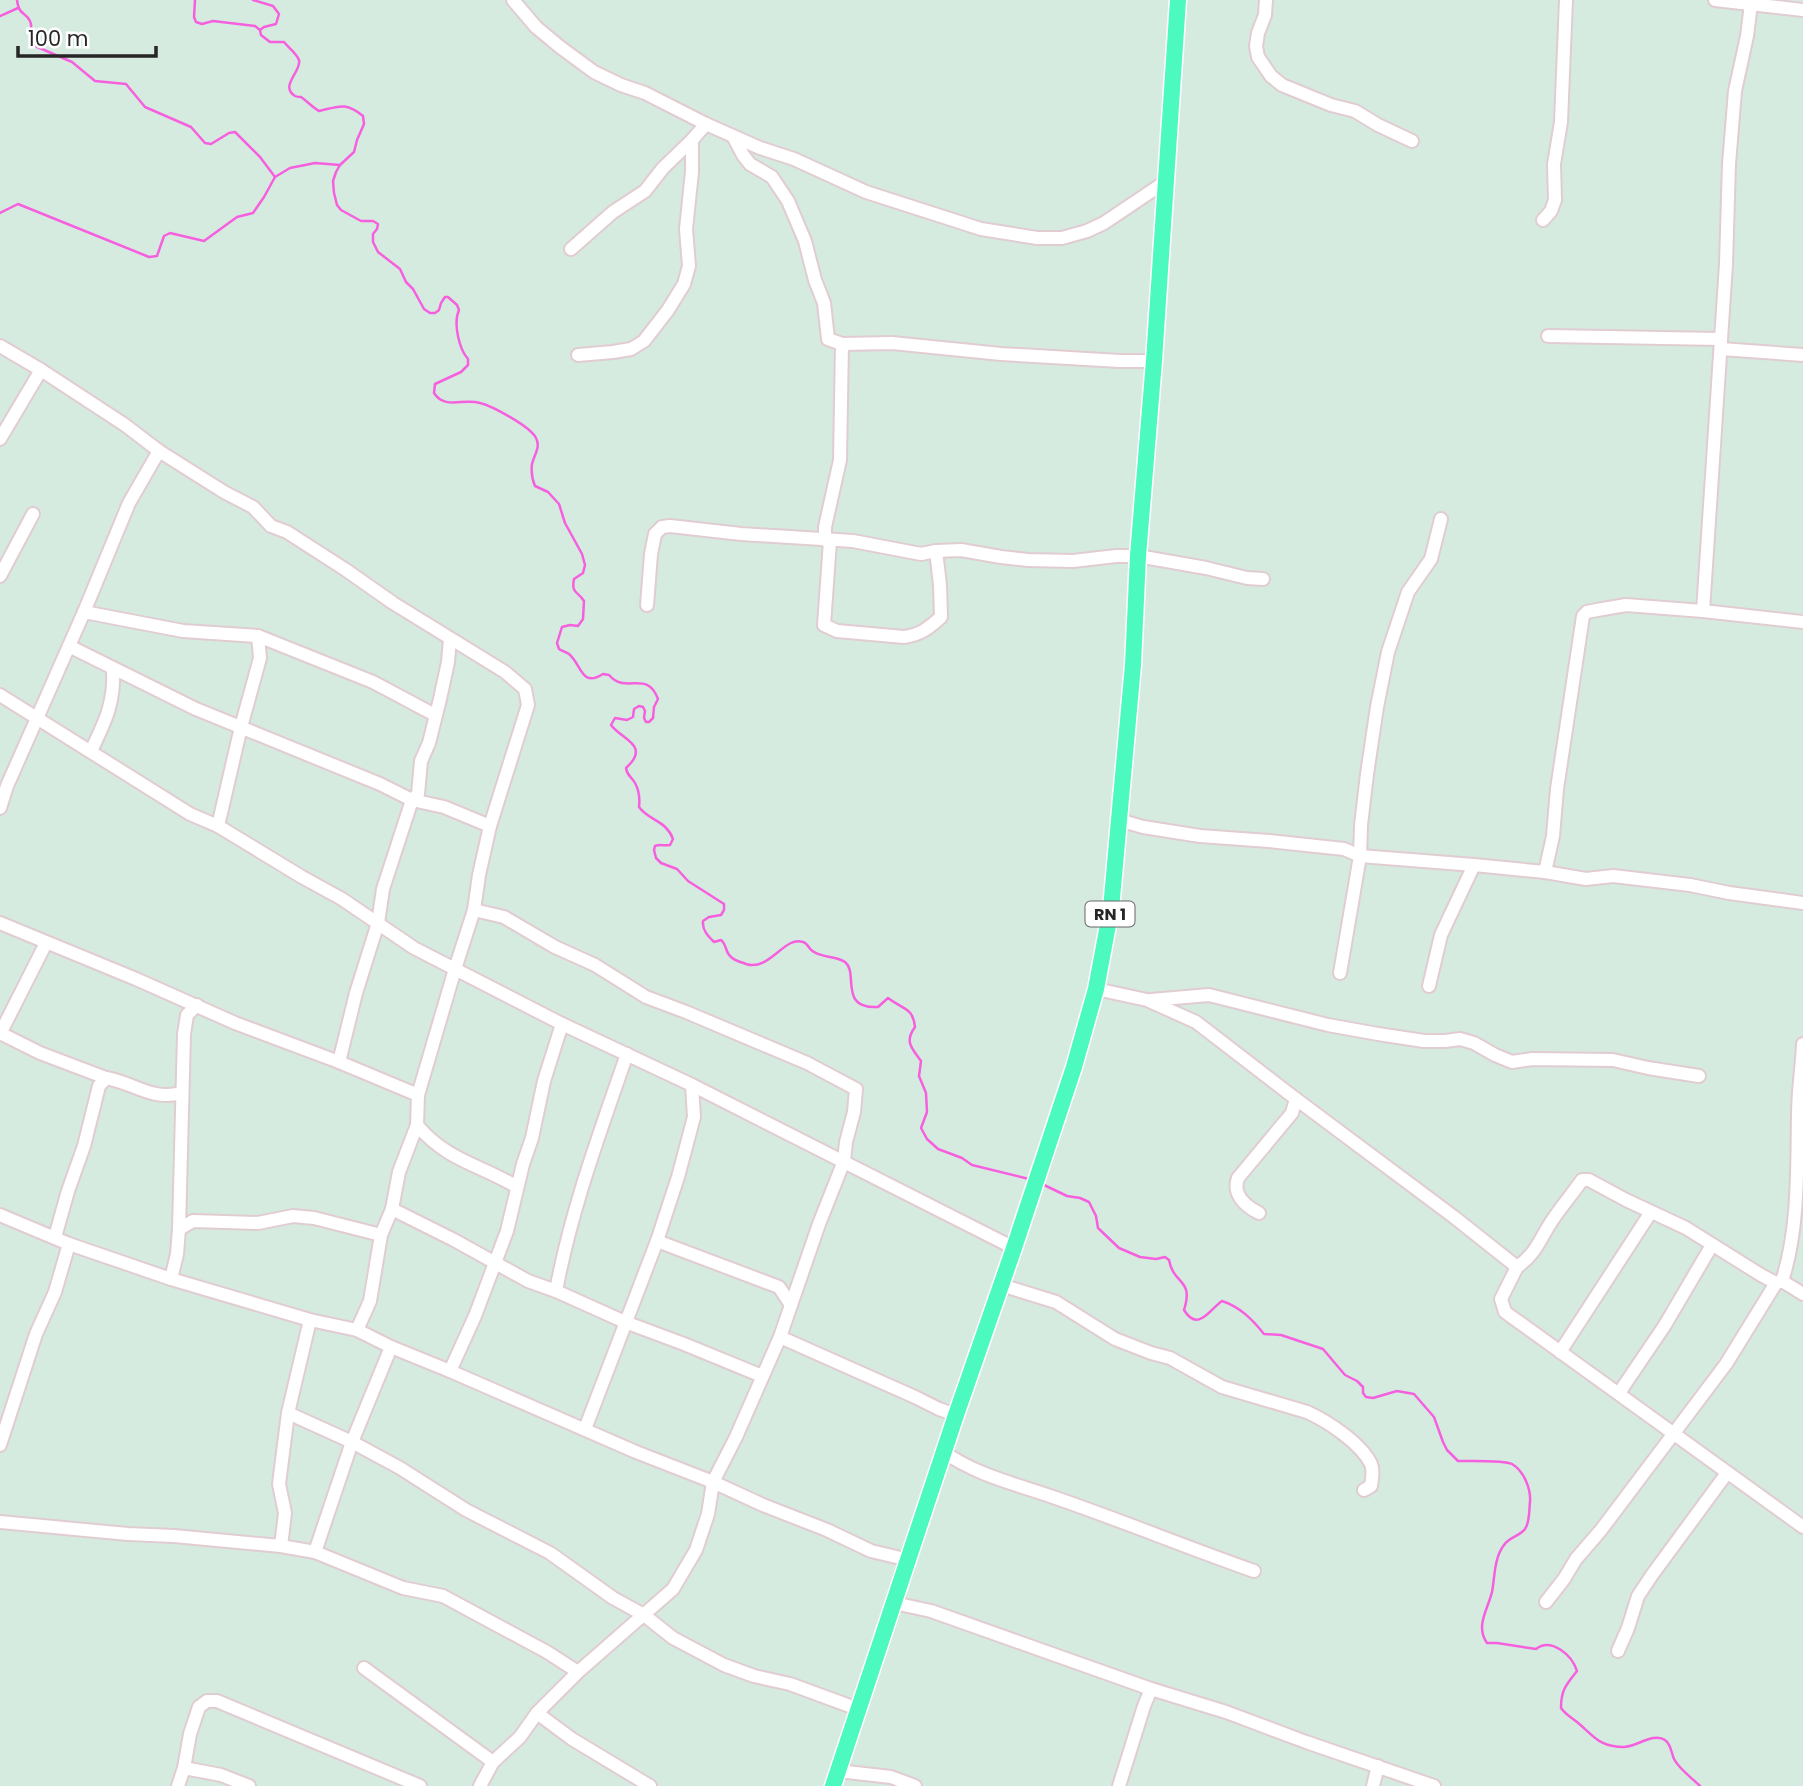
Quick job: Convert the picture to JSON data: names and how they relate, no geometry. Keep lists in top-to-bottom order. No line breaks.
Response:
{"streets":{"main road":["RN 1"]},"scale_bar":"100 m"}
